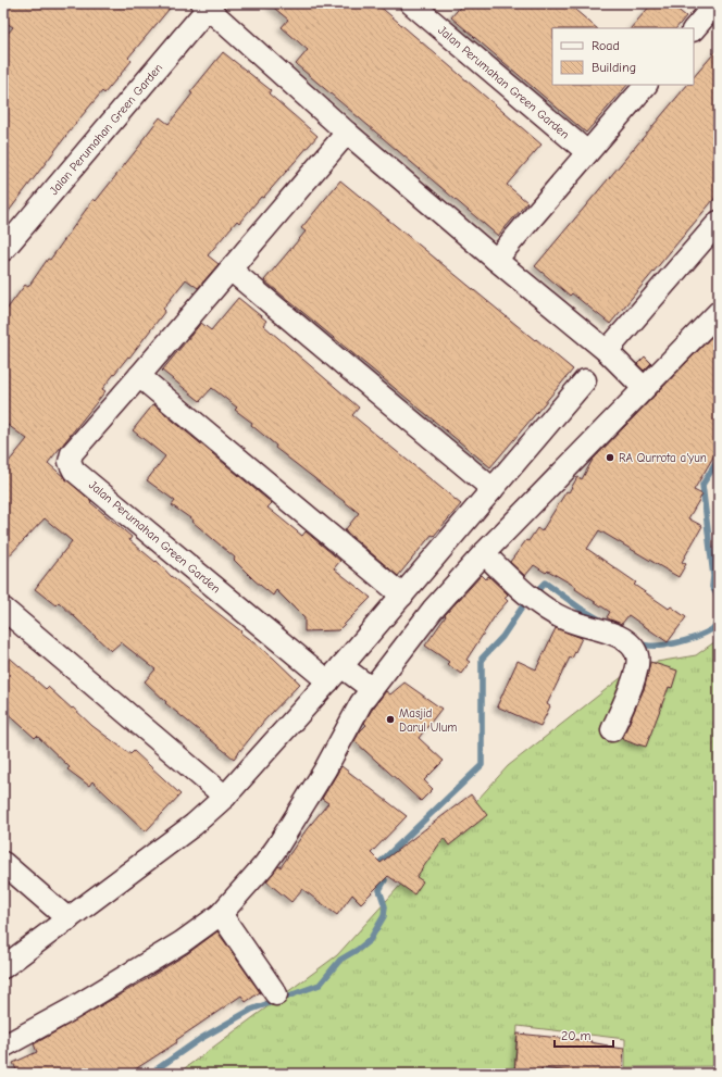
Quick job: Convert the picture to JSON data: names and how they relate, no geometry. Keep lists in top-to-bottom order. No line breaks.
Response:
{"streets":{"street":["Jalan Perumahan Green Garden"]},"places":["RA Qurrota a'yun","Masjid Darul Ulum"],"legend":["Road","Building"],"scale_bar":"20 m"}
